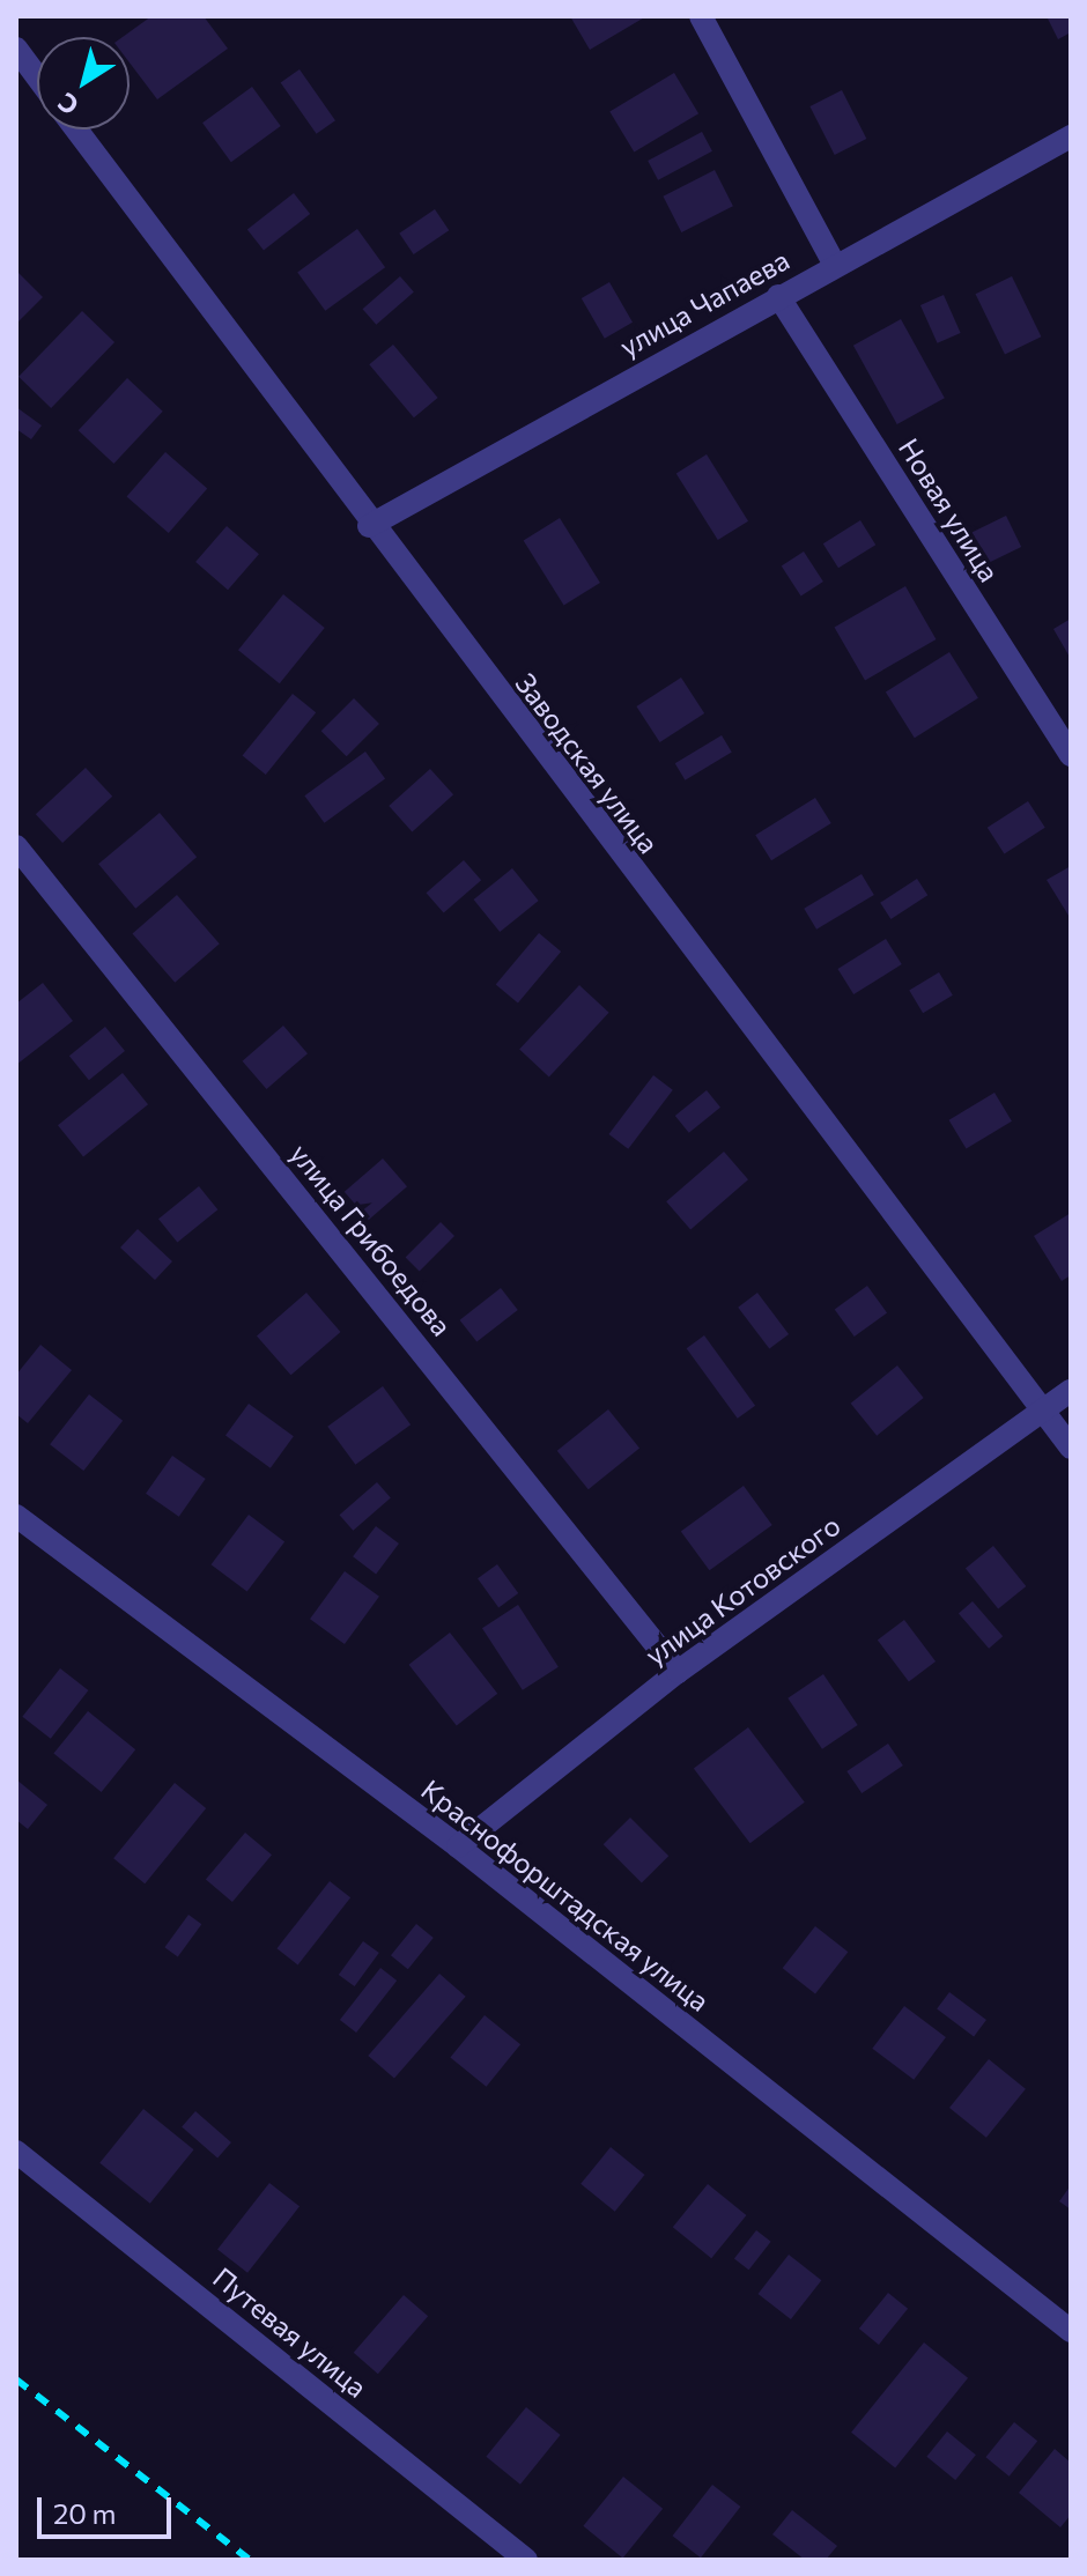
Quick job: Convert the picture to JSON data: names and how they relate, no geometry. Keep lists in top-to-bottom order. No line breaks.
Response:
{"streets":{"street":["улица Чапаева","Новая улица","Заводская улица","улица Грибоедова","улица Котовского","Краснофорштадская улица","Путевая улица"]},"crossings":[["улица Чапаева","Новая улица"],["улица Чапаева","Заводская улица"],["Заводская улица","улица Котовского"],["улица Грибоедова","улица Котовского"],["улица Котовского","Краснофорштадская улица"]],"scale_bar":"20 m","north":"bottom left"}
